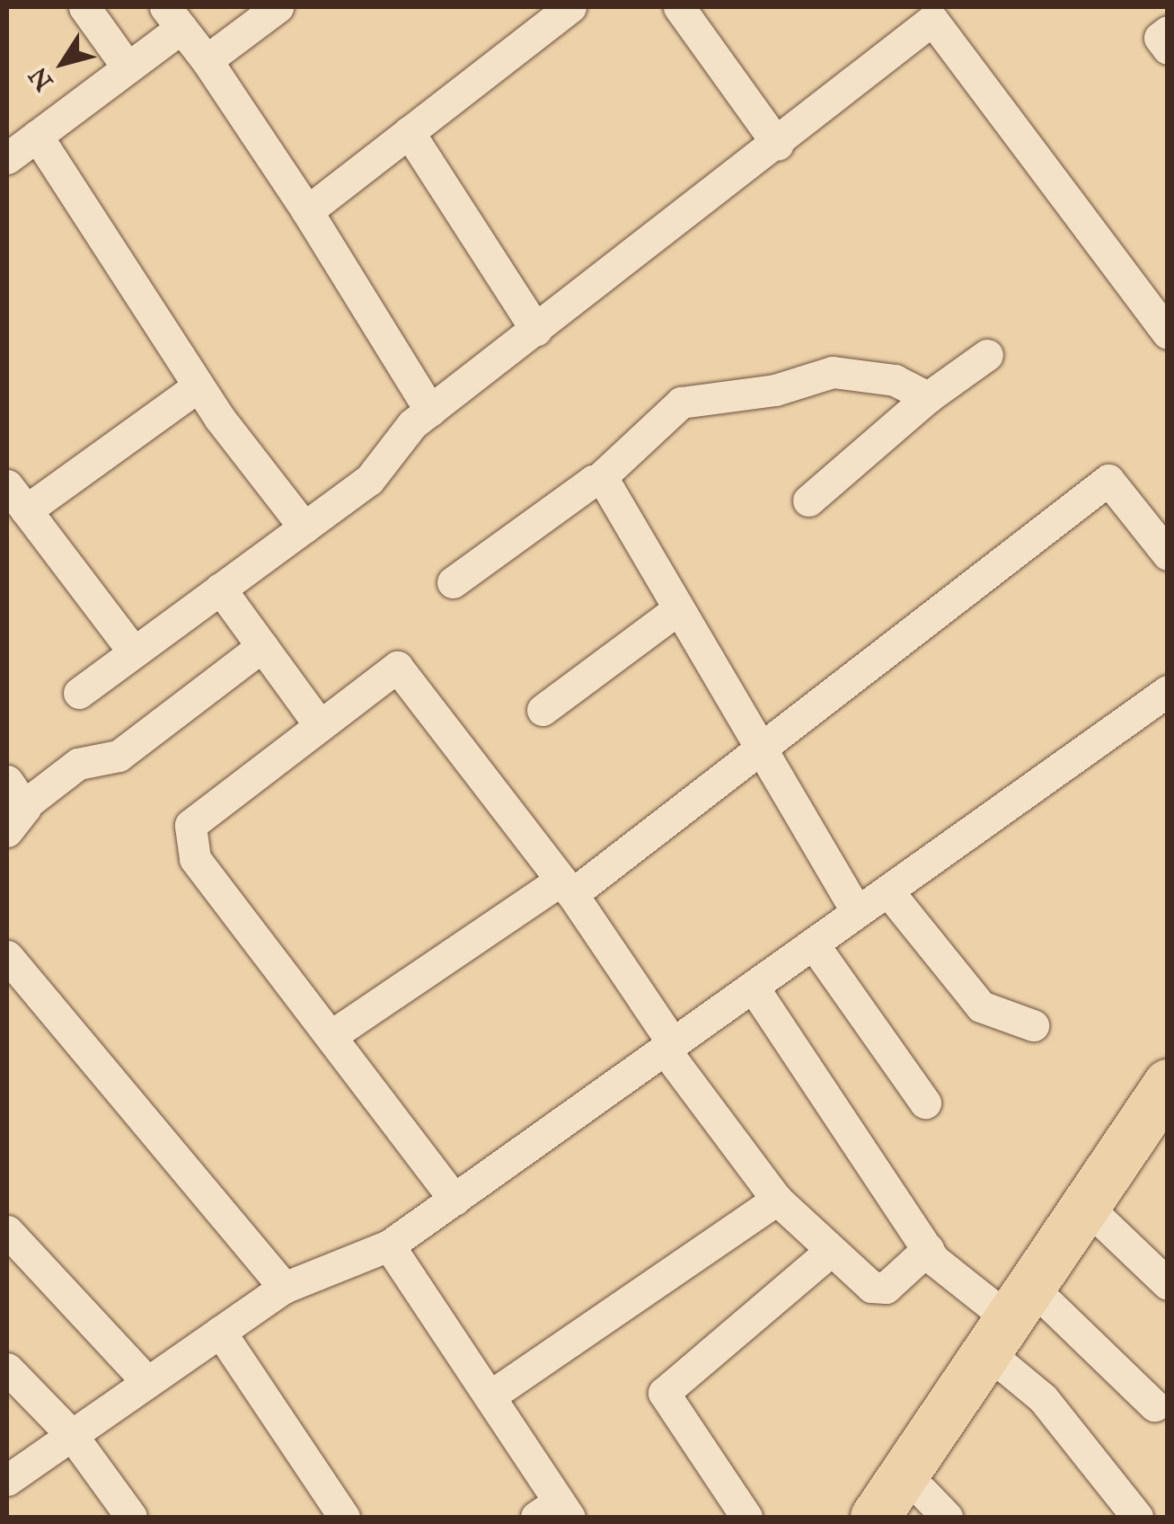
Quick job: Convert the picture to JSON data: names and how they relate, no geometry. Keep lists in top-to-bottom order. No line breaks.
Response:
{"north":"bottom left"}
